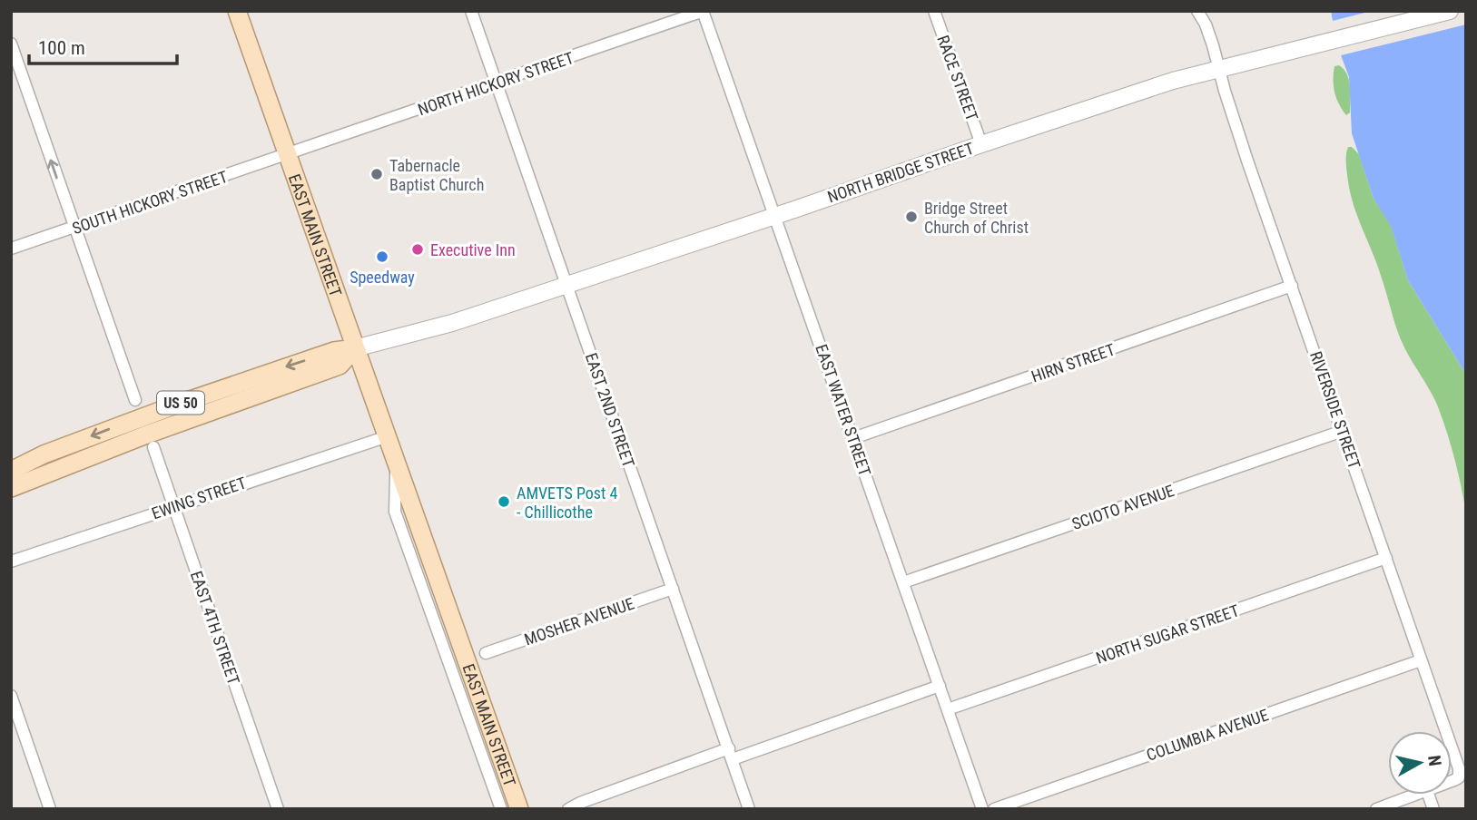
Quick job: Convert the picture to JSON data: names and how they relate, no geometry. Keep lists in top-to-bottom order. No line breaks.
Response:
{"streets":{"main road":["NORTH BRIDGE STREET","EAST MAIN STREET","US 50"],"street":["RACE STREET","NORTH HICKORY STREET","SOUTH HICKORY STREET","HIRN STREET","EAST 2ND STREET","EAST WATER STREET","RIVERSIDE STREET","EWING STREET","SCIOTO AVENUE","MOSHER AVENUE","EAST 4TH STREET","NORTH SUGAR STREET","COLUMBIA AVENUE"]},"crossings":[["RACE STREET","NORTH BRIDGE STREET"],["NORTH HICKORY STREET","SOUTH HICKORY STREET"],["NORTH HICKORY STREET","EAST MAIN STREET"],["NORTH HICKORY STREET","EAST 2ND STREET"],["NORTH HICKORY STREET","EAST WATER STREET"],["NORTH BRIDGE STREET","EAST MAIN STREET"],["NORTH BRIDGE STREET","US 50"],["NORTH BRIDGE STREET","EAST 2ND STREET"],["NORTH BRIDGE STREET","EAST WATER STREET"],["NORTH BRIDGE STREET","RIVERSIDE STREET"],["SOUTH HICKORY STREET","EAST MAIN STREET"],["EAST MAIN STREET","US 50"],["EAST MAIN STREET","EWING STREET"],["HIRN STREET","EAST WATER STREET"],["HIRN STREET","RIVERSIDE STREET"],["EAST 2ND STREET","MOSHER AVENUE"],["EAST WATER STREET","SCIOTO AVENUE"],["EAST WATER STREET","NORTH SUGAR STREET"],["RIVERSIDE STREET","SCIOTO AVENUE"],["RIVERSIDE STREET","NORTH SUGAR STREET"],["RIVERSIDE STREET","COLUMBIA AVENUE"],["EWING STREET","EAST 4TH STREET"]],"places":["Tabernacle Baptist Church","Bridge Street Church of Christ","Executive Inn","Speedway","AMVETS Post 4 - Chillicothe"],"scale_bar":"100 m","north":"right"}
